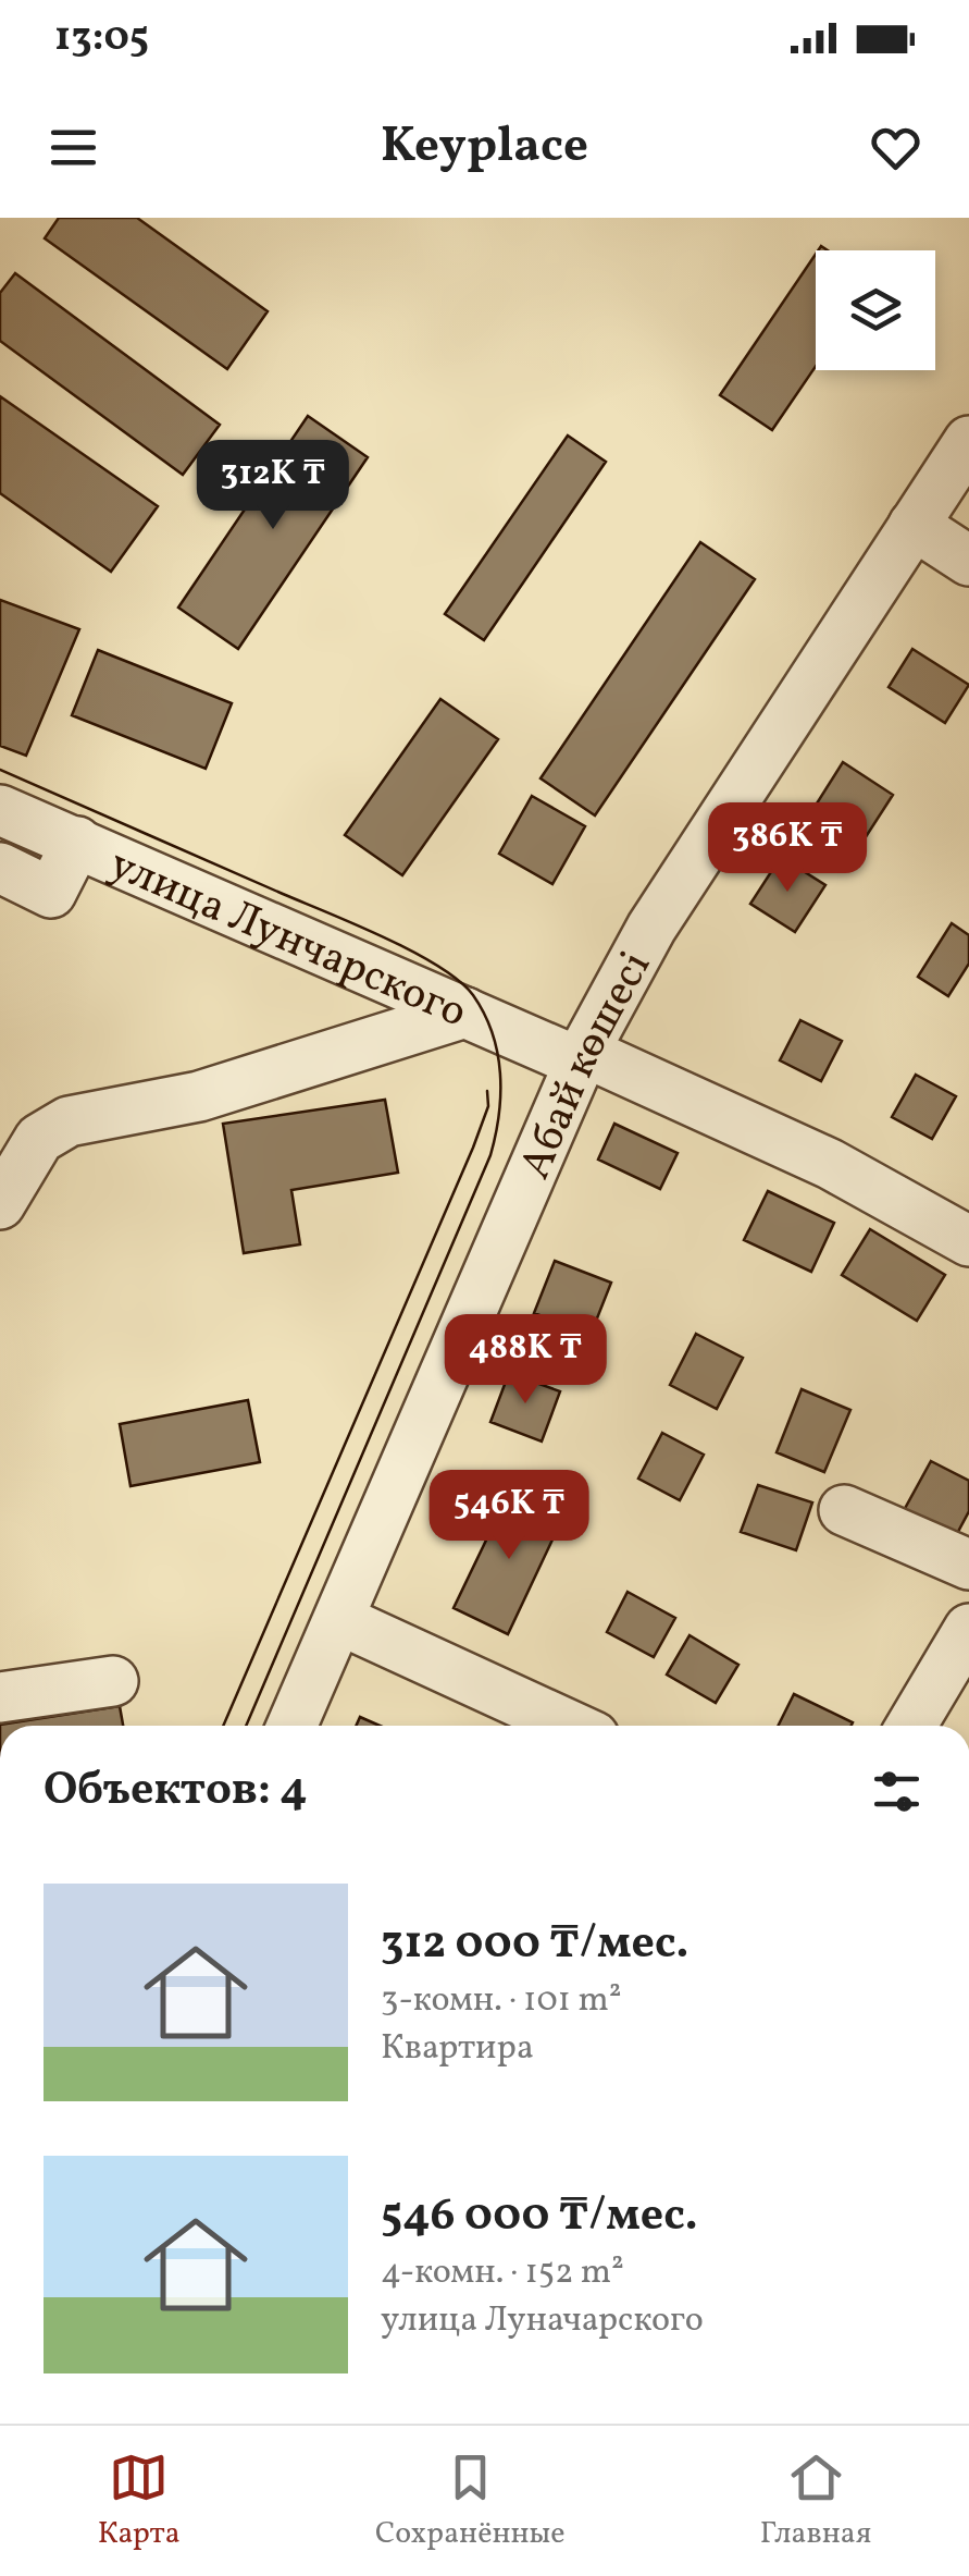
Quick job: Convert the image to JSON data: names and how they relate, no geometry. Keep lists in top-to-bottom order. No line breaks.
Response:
{"streets":{"street":["улица Лунчарского","Абай көшесі"]},"crossings":[["улица Лунчарского","Абай көшесі"]],"page":{"status":"13:05","header":"Keyplace","price":["312K ₸","386K ₸","488K ₸","546K ₸"],"heading":"Объектов: 4","list":[{"name":"312 000 ₸/мес.","note":"3-комн. · 101 m² · Квартира"},{"name":"546 000 ₸/мес.","note":"4-комн. · 152 m² · улица Луначарского"}],"tabs":["Карта","Сохранённые","Главная"]}}
